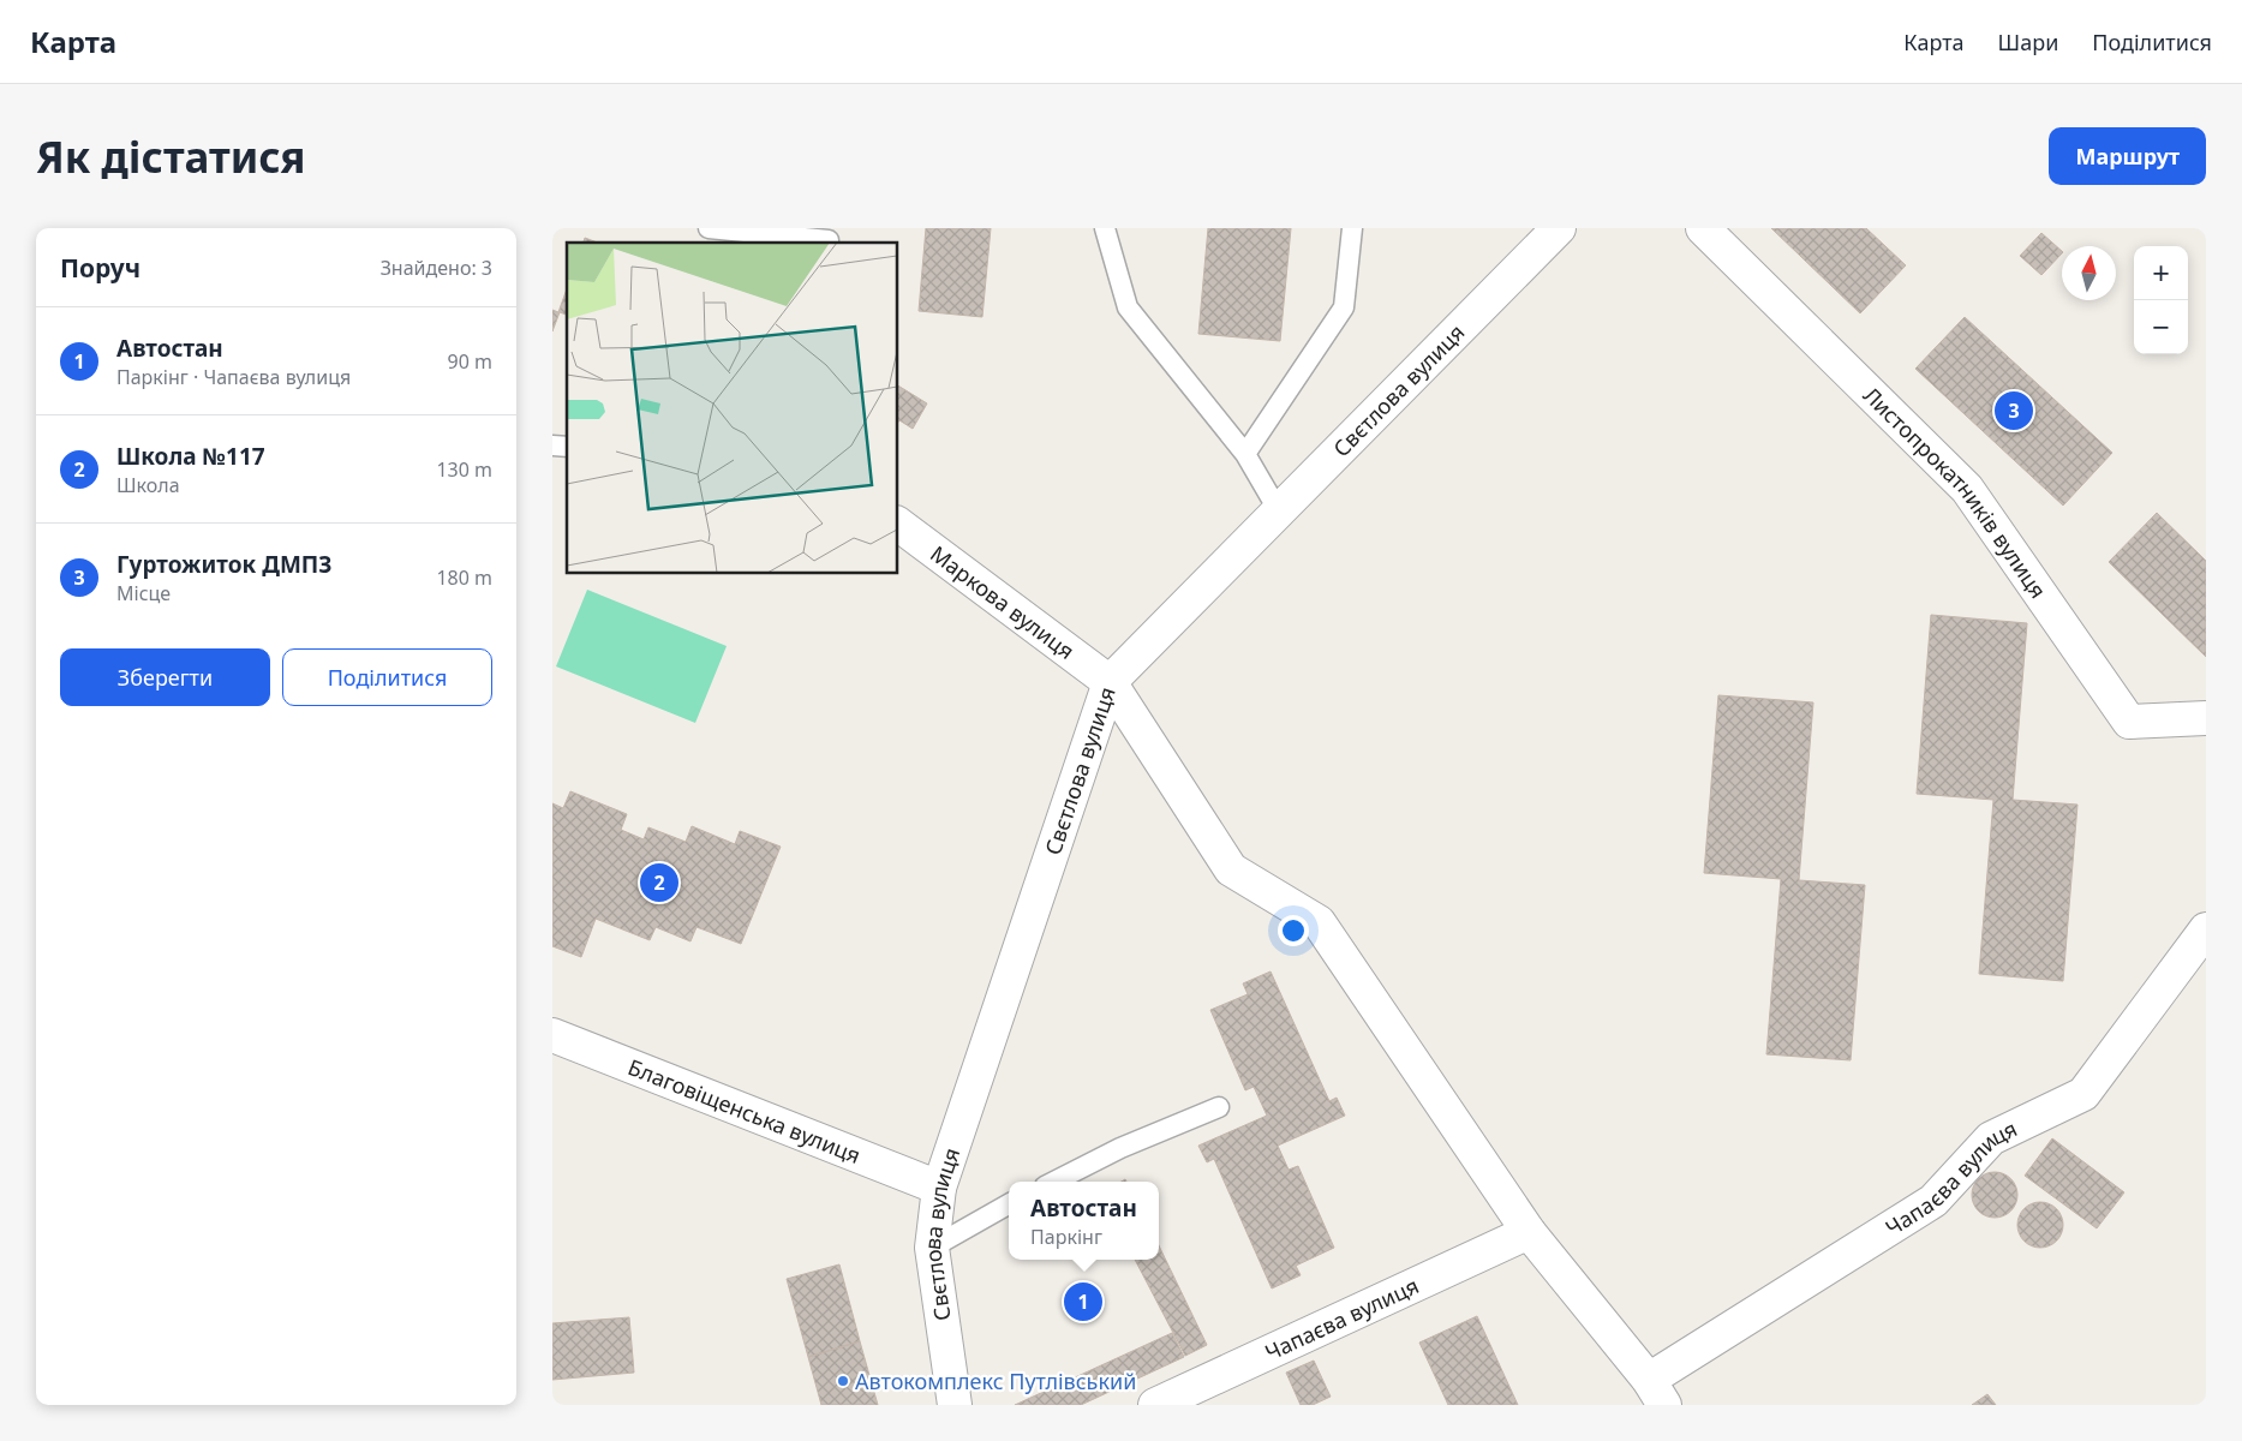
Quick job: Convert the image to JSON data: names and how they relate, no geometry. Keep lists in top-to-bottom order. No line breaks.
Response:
{"streets":{"street":["Свєтлова вулиця","Листопрокатників вулиця","Маркова вулиця","Благовіщенська вулиця","Чапаєва вулиця"]},"crossings":[["Свєтлова вулиця","Маркова вулиця"],["Свєтлова вулиця","Благовіщенська вулиця"]],"places":["Автокомплекс Путлівський"],"north":"top","page":{"header":"Карта","nav":["Карта","Шари","Поділитися"],"buttons":["Маршрут",["Зберегти","Поділитися"]],"title":"Як дістатися","heading":["Поруч","Знайдено: 3"],"map_buttons":["+","−"],"list":[{"mark":"1","name":"Автостан","note":"Паркінг · Чапаєва вулиця","value":"90 m"},{"mark":"2","name":"Школа №117","note":"Школа","value":"130 m"},{"mark":"3","name":"Гуртожиток ДМПЗ","note":"Місце","value":"180 m"}],"pins":["3","2","1"],"popup":["Автостан","Паркінг"]}}
